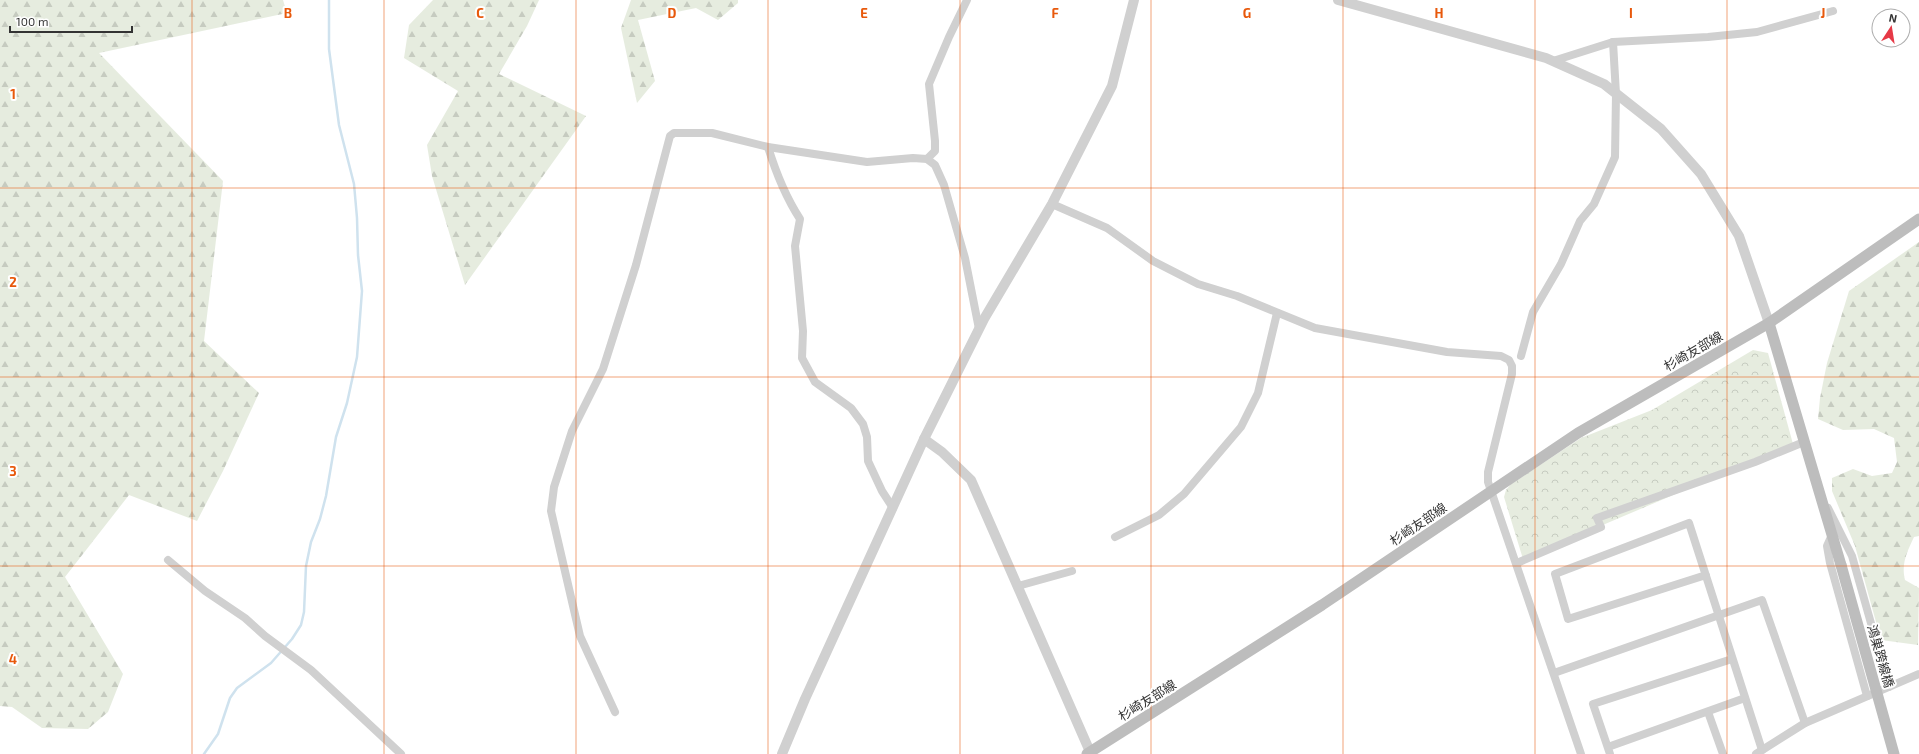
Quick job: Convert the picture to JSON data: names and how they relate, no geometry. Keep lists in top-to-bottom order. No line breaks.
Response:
{"streets":{"main road":["杉崎友部線","鴻巣跨線橋"]},"scale_bar":"100 m","north":"top","grid":{"columns":["B","C","D","E","F","G","H","I","J"],"rows":["1","2","3","4"]}}
